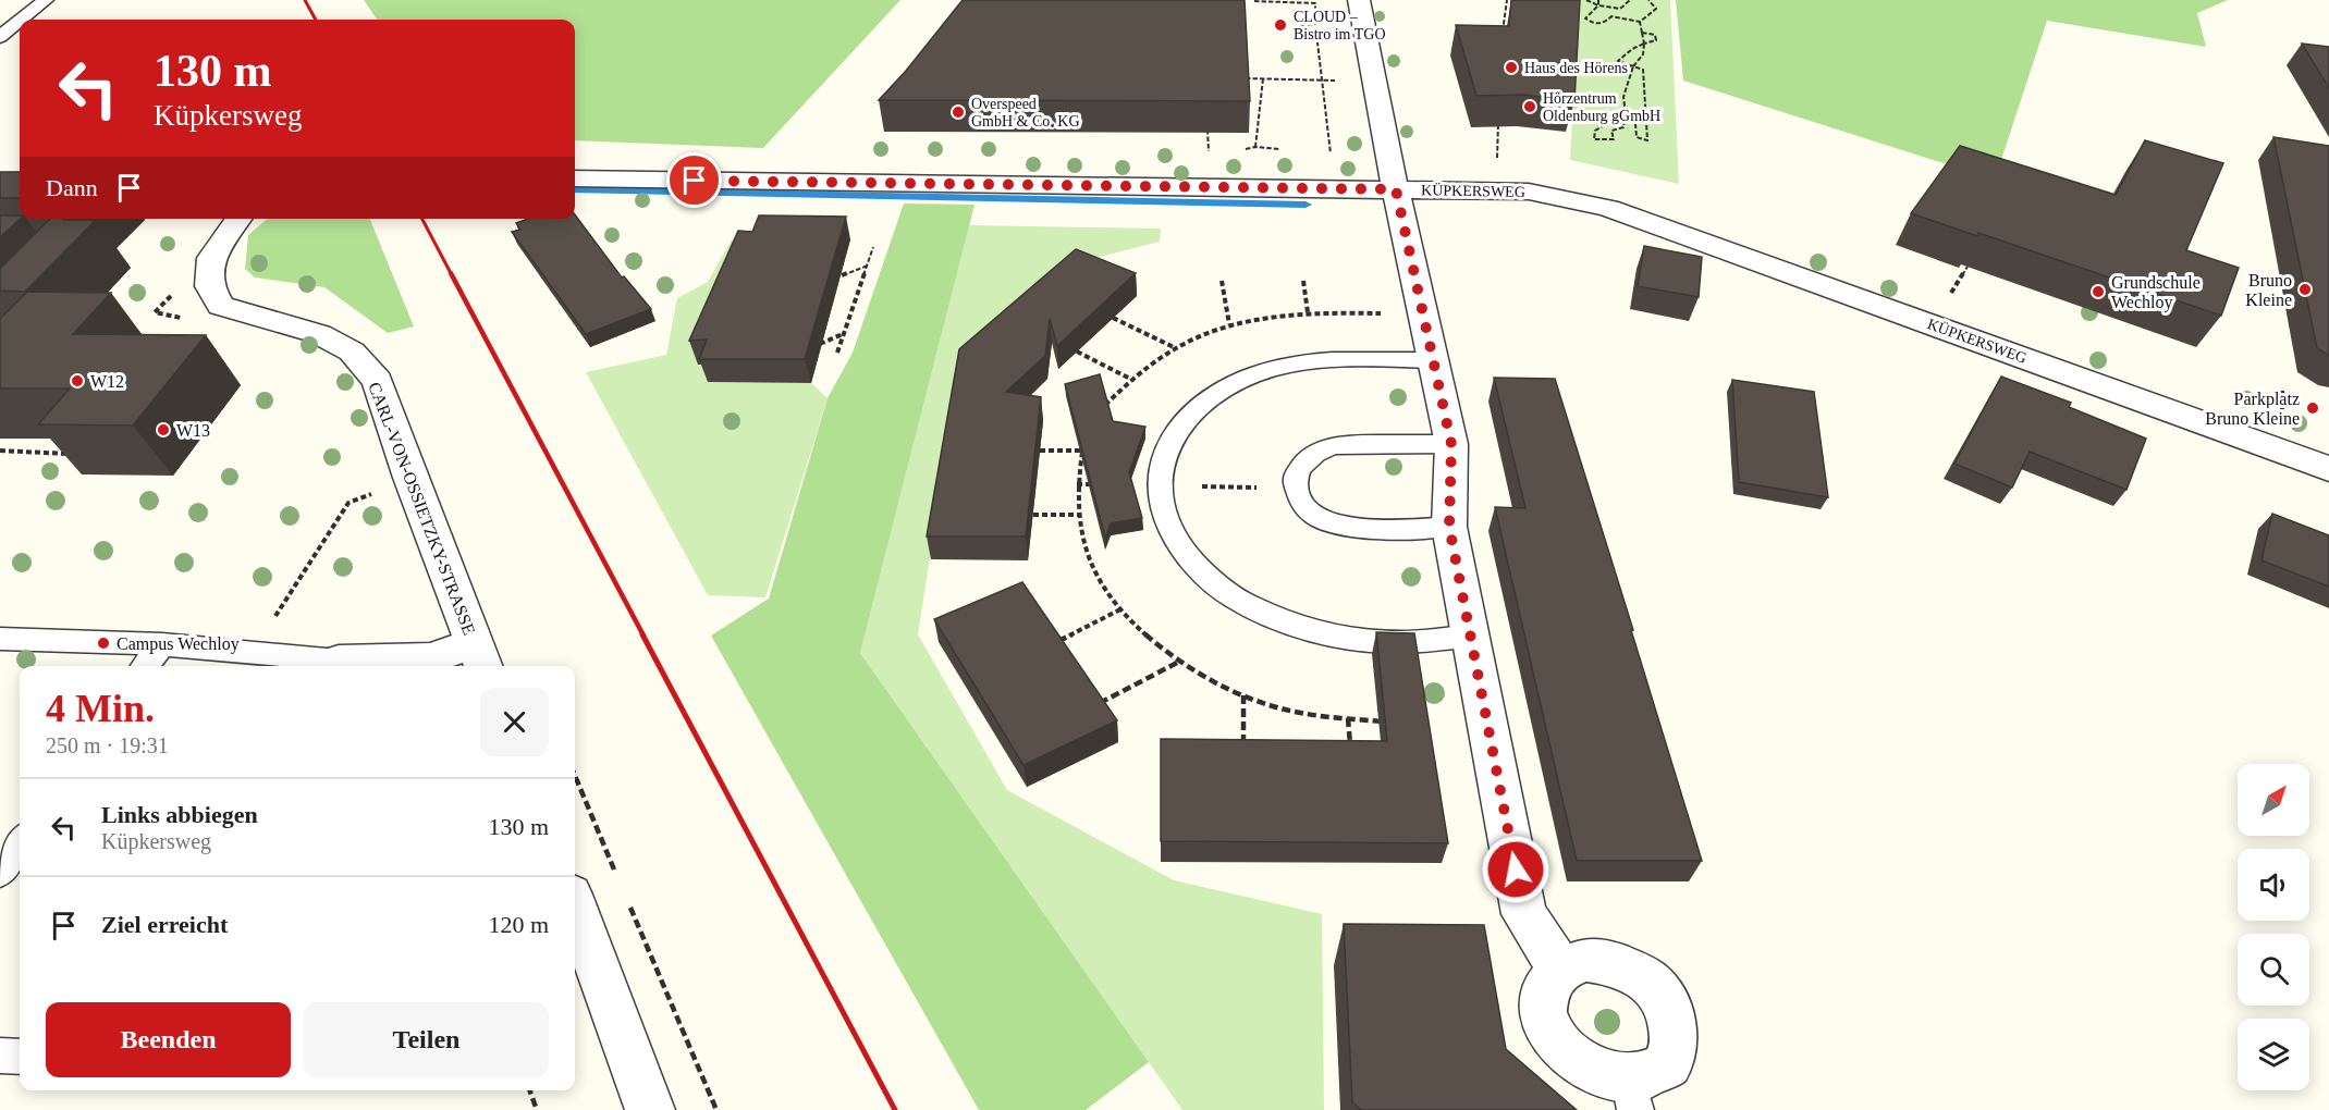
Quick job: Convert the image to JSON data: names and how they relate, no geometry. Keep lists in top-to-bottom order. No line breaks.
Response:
{"streets":{"street":["KÜPKERSWEG","CARL-VON-OSSIETZKY-STRASSE"]},"places":["CLOUD – Bistro im TGO","Haus des Hörens","Hörzentrum Oldenburg gGmbH","Overspeed GmbH & Co. KG","Bruno Kleine","Grundschule Wechloy","W12","Parkplatz Bruno Kleine","W13","Campus Wechloy"],"north":"top right","page":{"turn":["130 m","Küpkersweg"],"then":"Dann","heading":["4 Min.","250 m · 19:31"],"list":[{"name":"Links abbiegen","note":"Küpkersweg","value":"130 m"},{"name":"Ziel erreicht","value":"120 m"}],"buttons":["Beenden","Teilen"]}}
